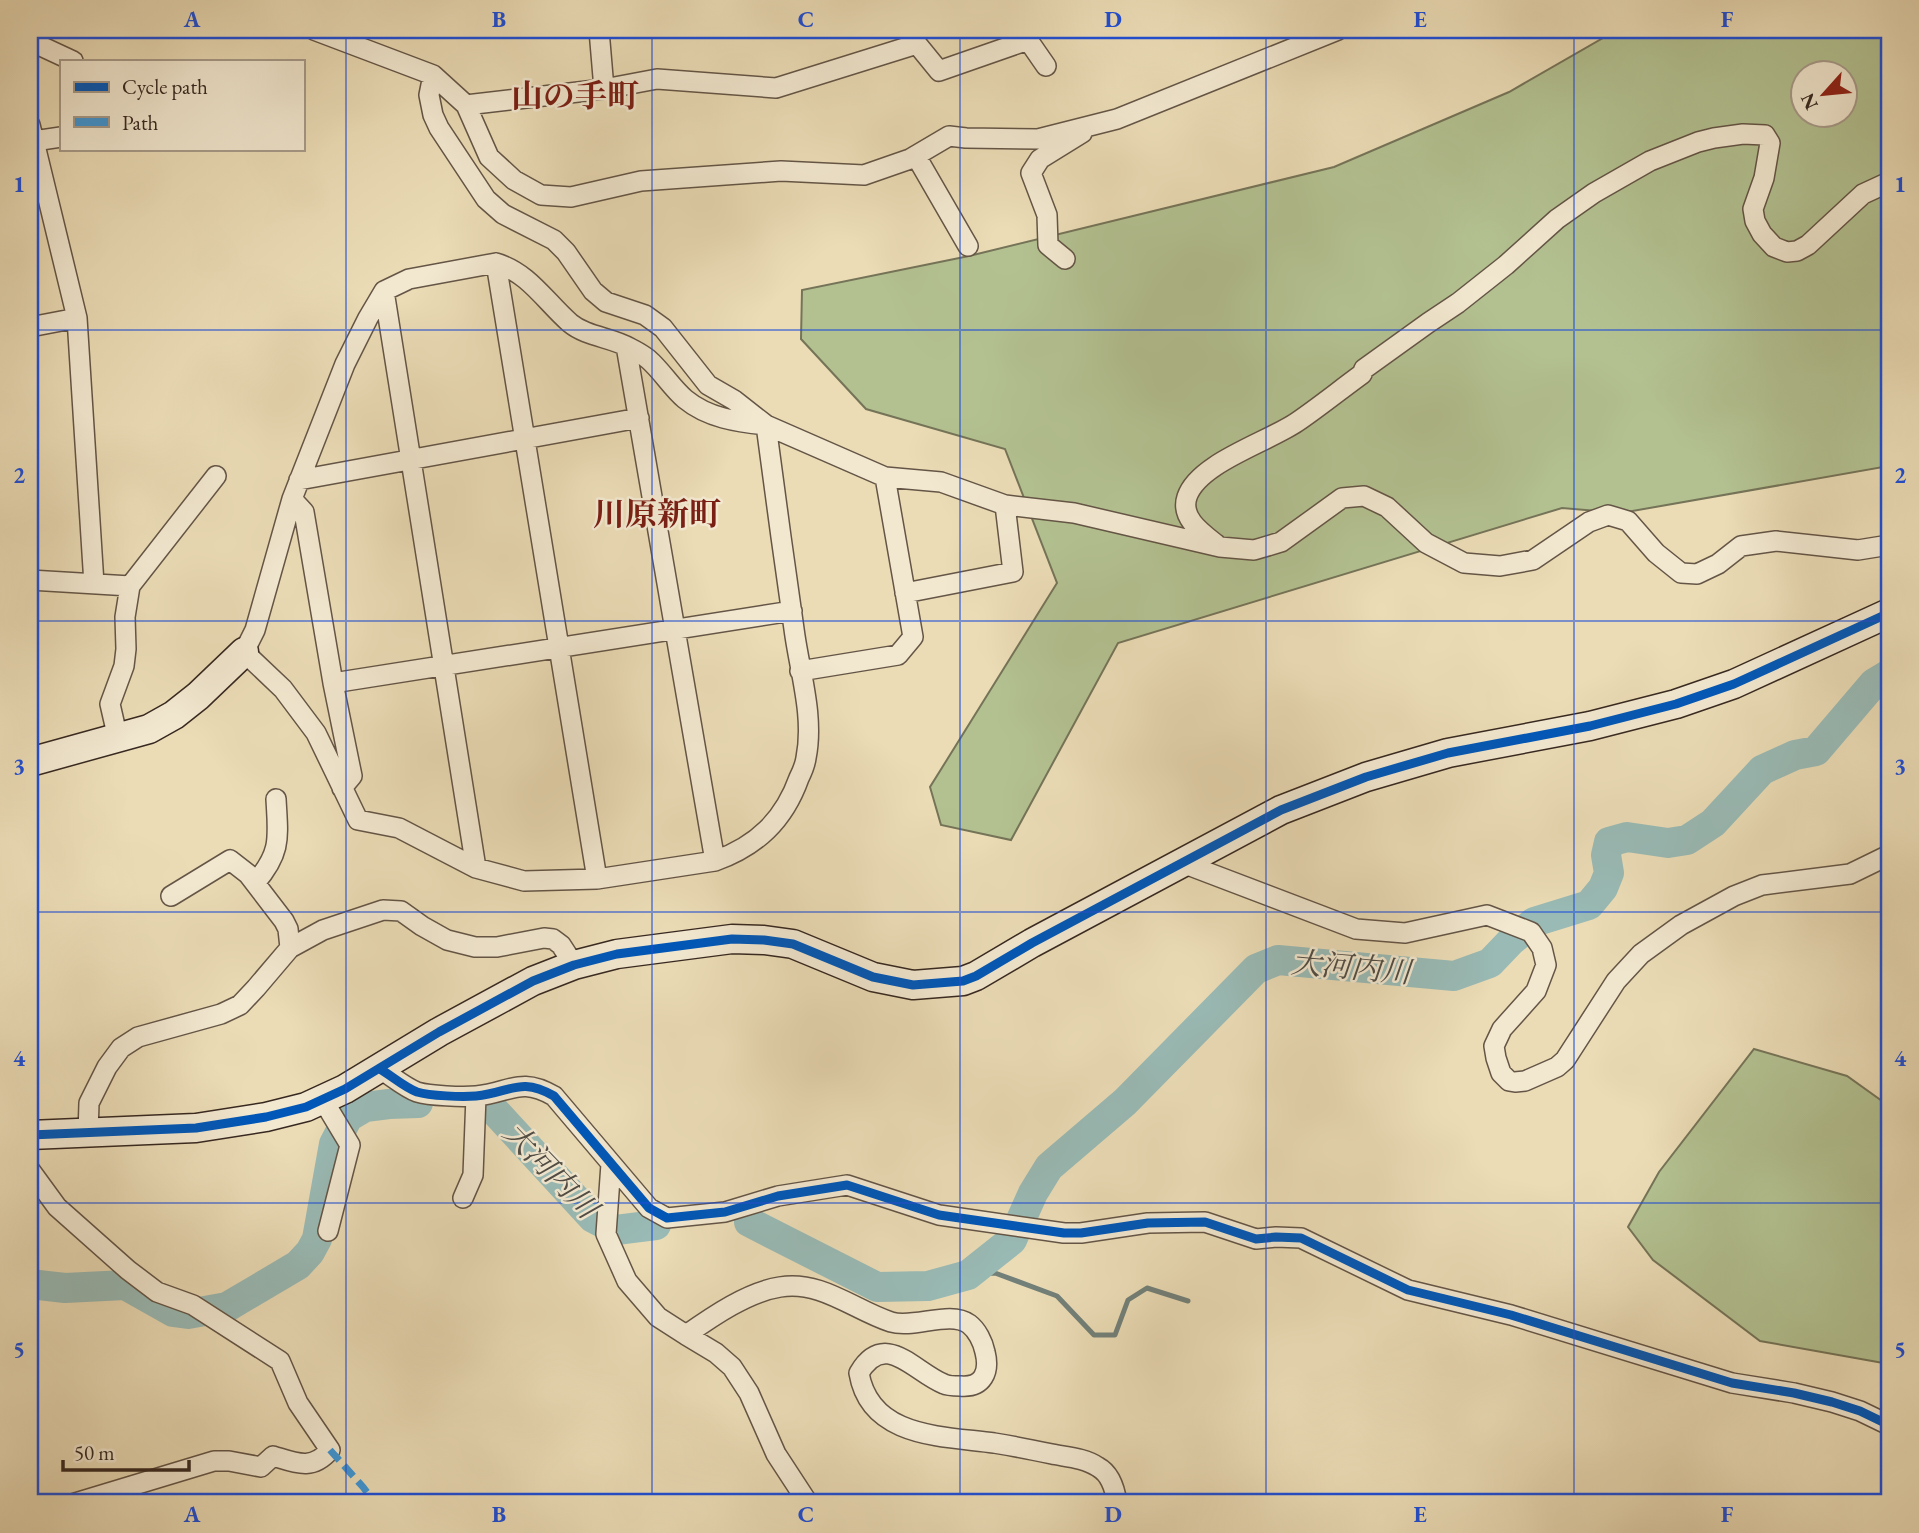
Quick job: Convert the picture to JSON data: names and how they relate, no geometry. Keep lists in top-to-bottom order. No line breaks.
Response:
{"districts":["山の手町","川原新町"],"water":["大河内川"],"legend":["Cycle path","Path"],"scale_bar":"50 m","north":"bottom left","grid":{"columns":["A","B","C","D","E","F"],"rows":["1","2","3","4","5"]}}
